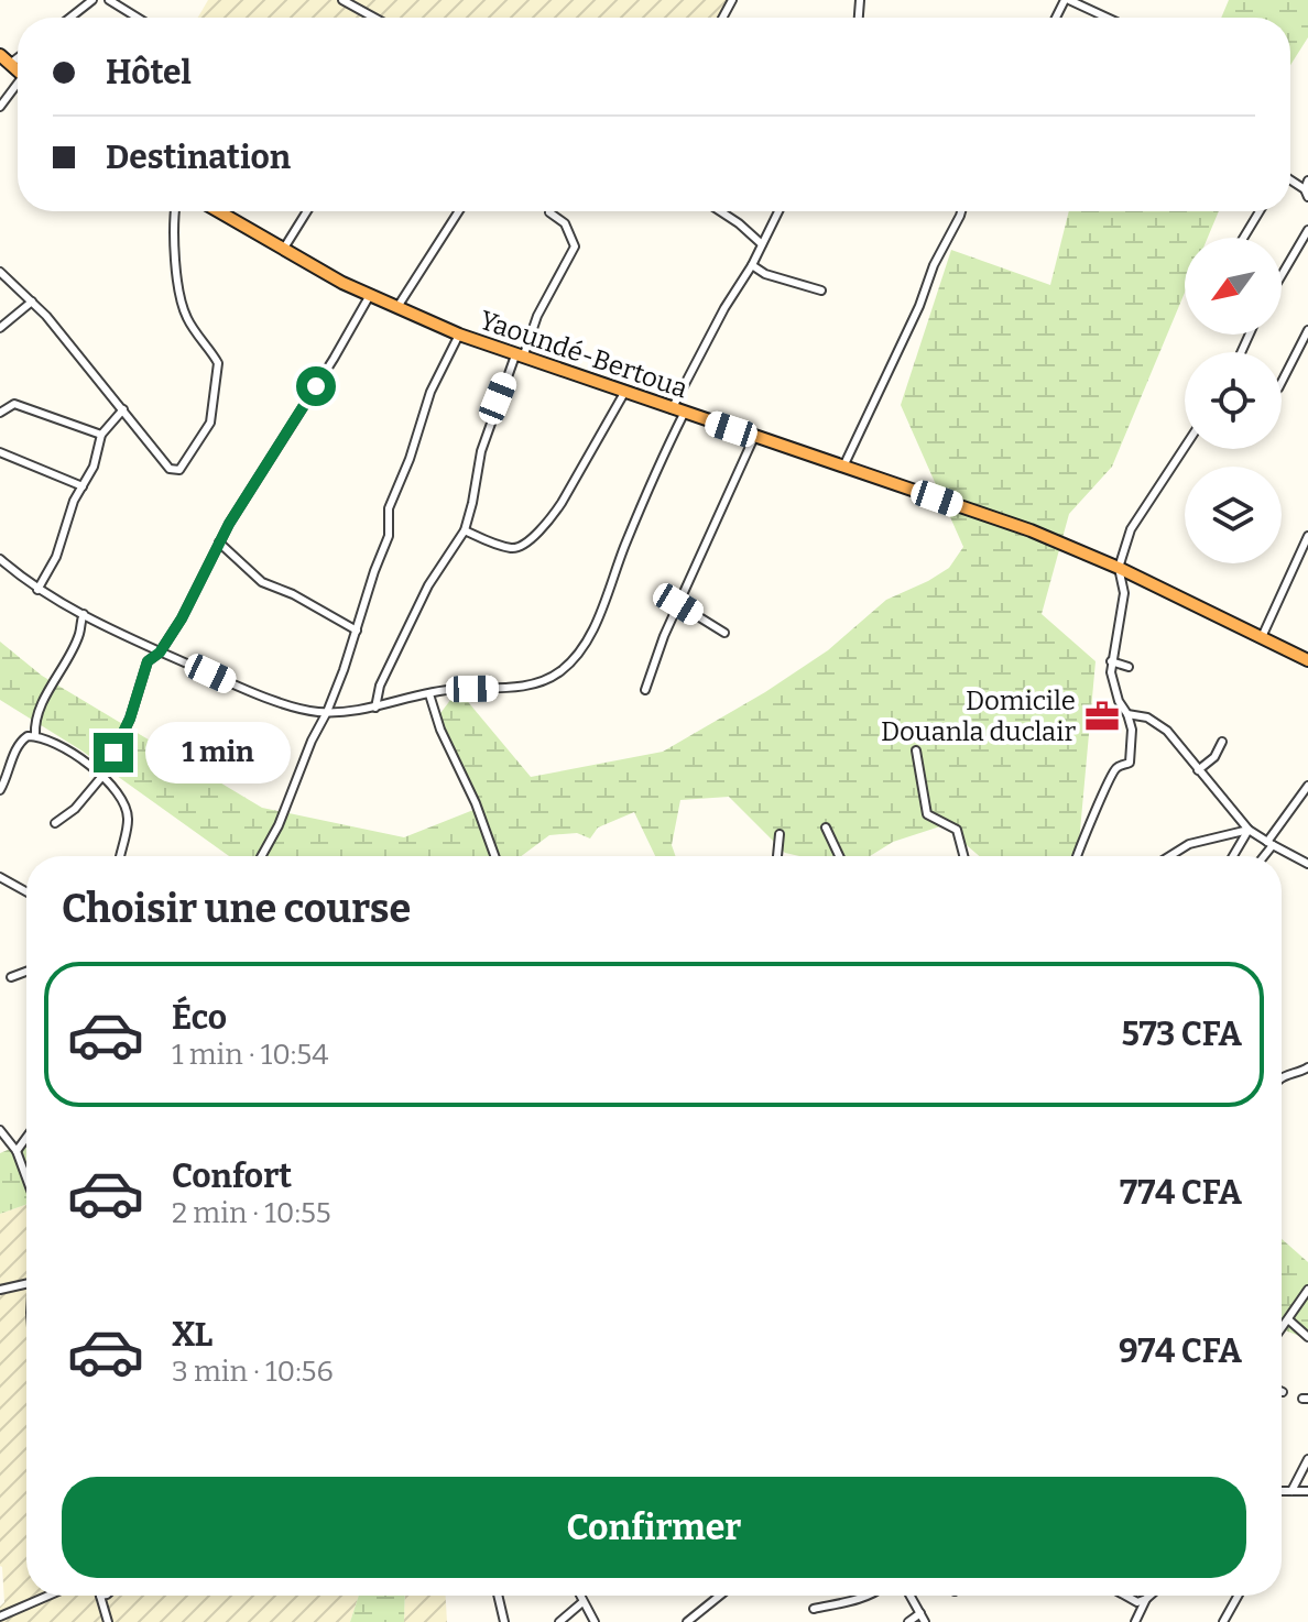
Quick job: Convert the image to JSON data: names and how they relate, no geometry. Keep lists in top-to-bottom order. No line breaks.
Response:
{"streets":{"highway":["Yaoundé-Bertoua"]},"places":{"office":["Domicile Douanla duclair"]},"north":"bottom left","page":{"banner":["Hôtel","Destination"],"bubble":"1 min","heading":"Choisir une course","list":[{"name":"Éco","note":"1 min · 10:54","value":"573 CFA"},{"name":"Confort","note":"2 min · 10:55","value":"774 CFA"},{"name":"XL","note":"3 min · 10:56","value":"974 CFA"}],"buttons":"Confirmer"}}
